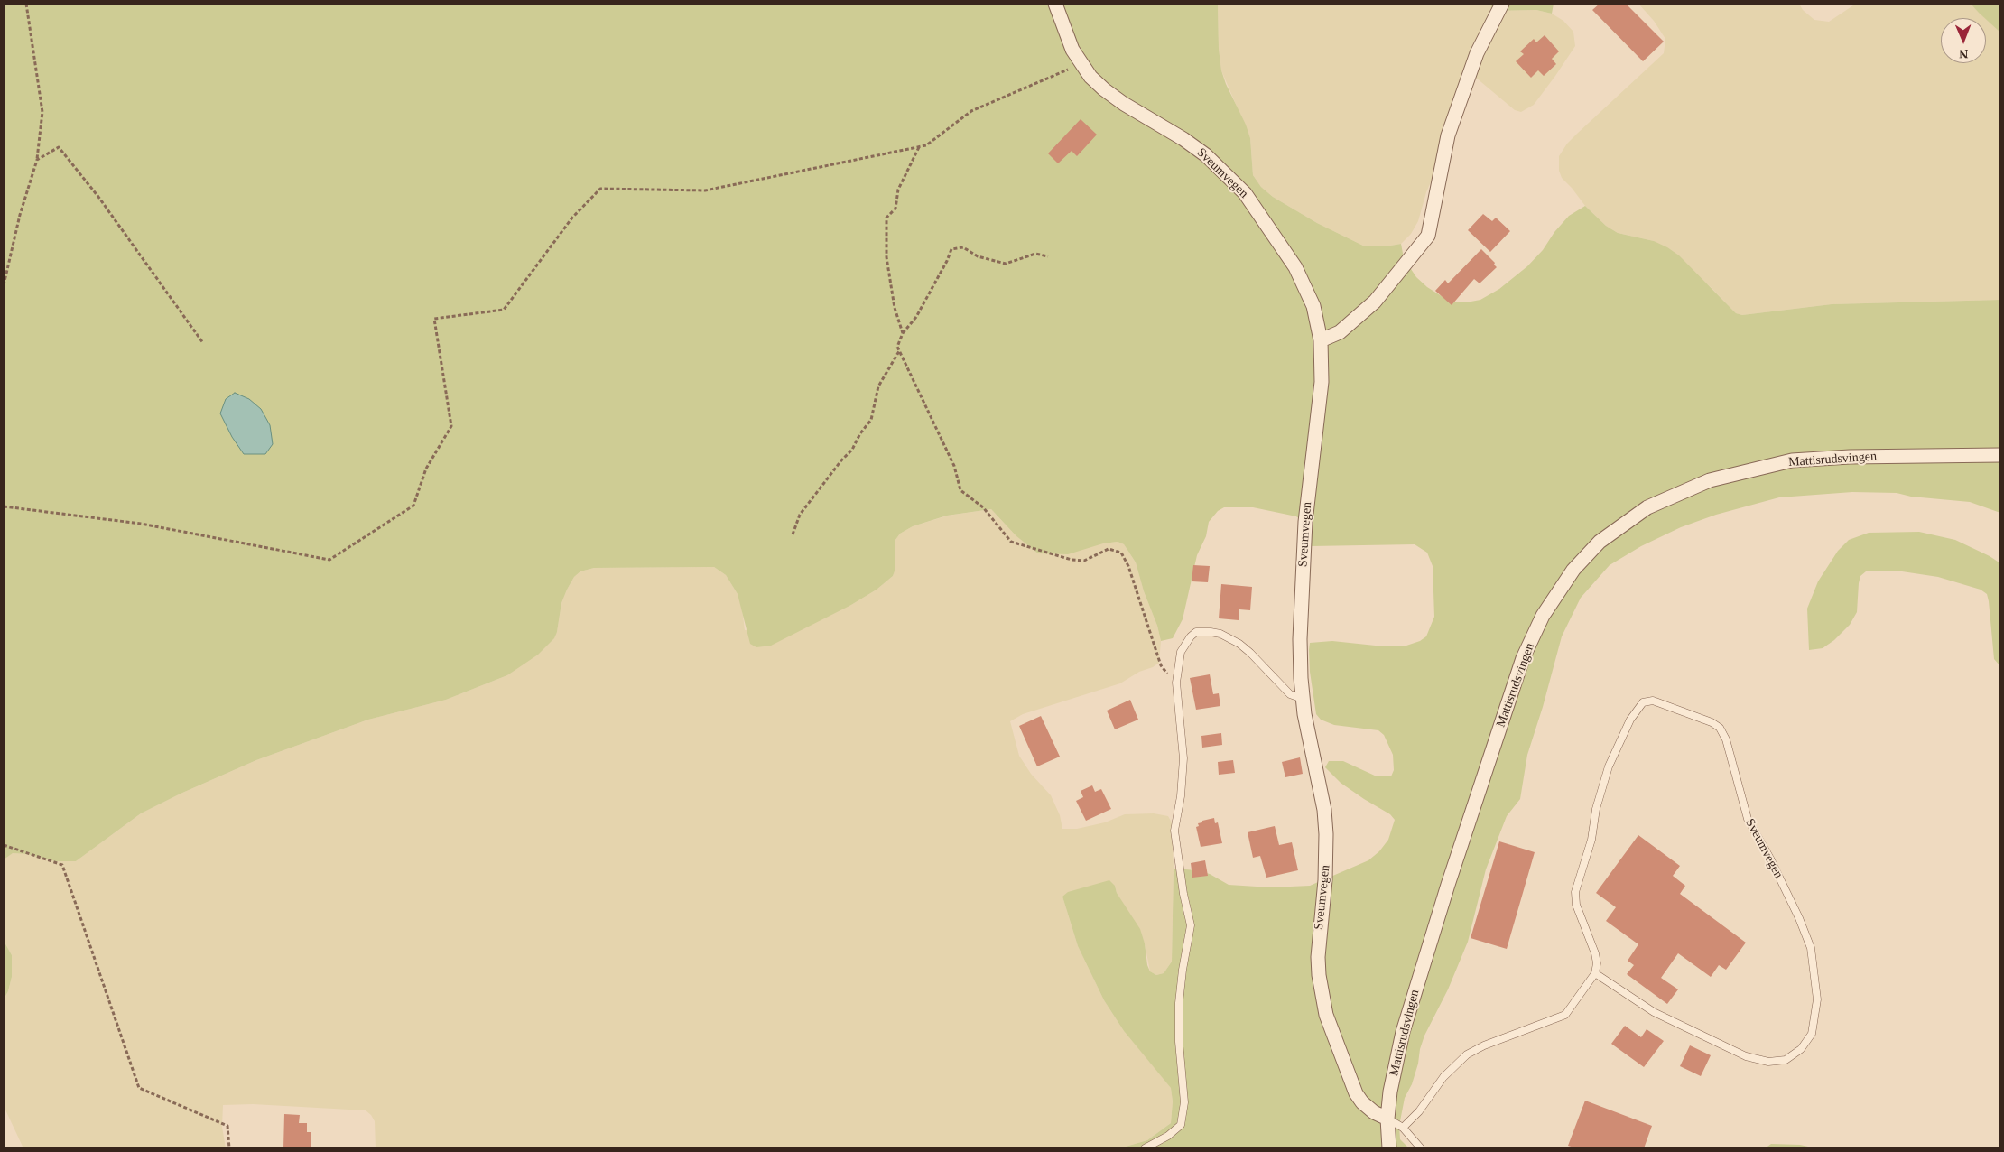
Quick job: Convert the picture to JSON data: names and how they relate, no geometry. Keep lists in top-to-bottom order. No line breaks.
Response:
{"streets":{"street":["Sveumvegen","Mattisrudsvingen"]},"crossings":[["Sveumvegen","Mattisrudsvingen"]],"north":"bottom"}
